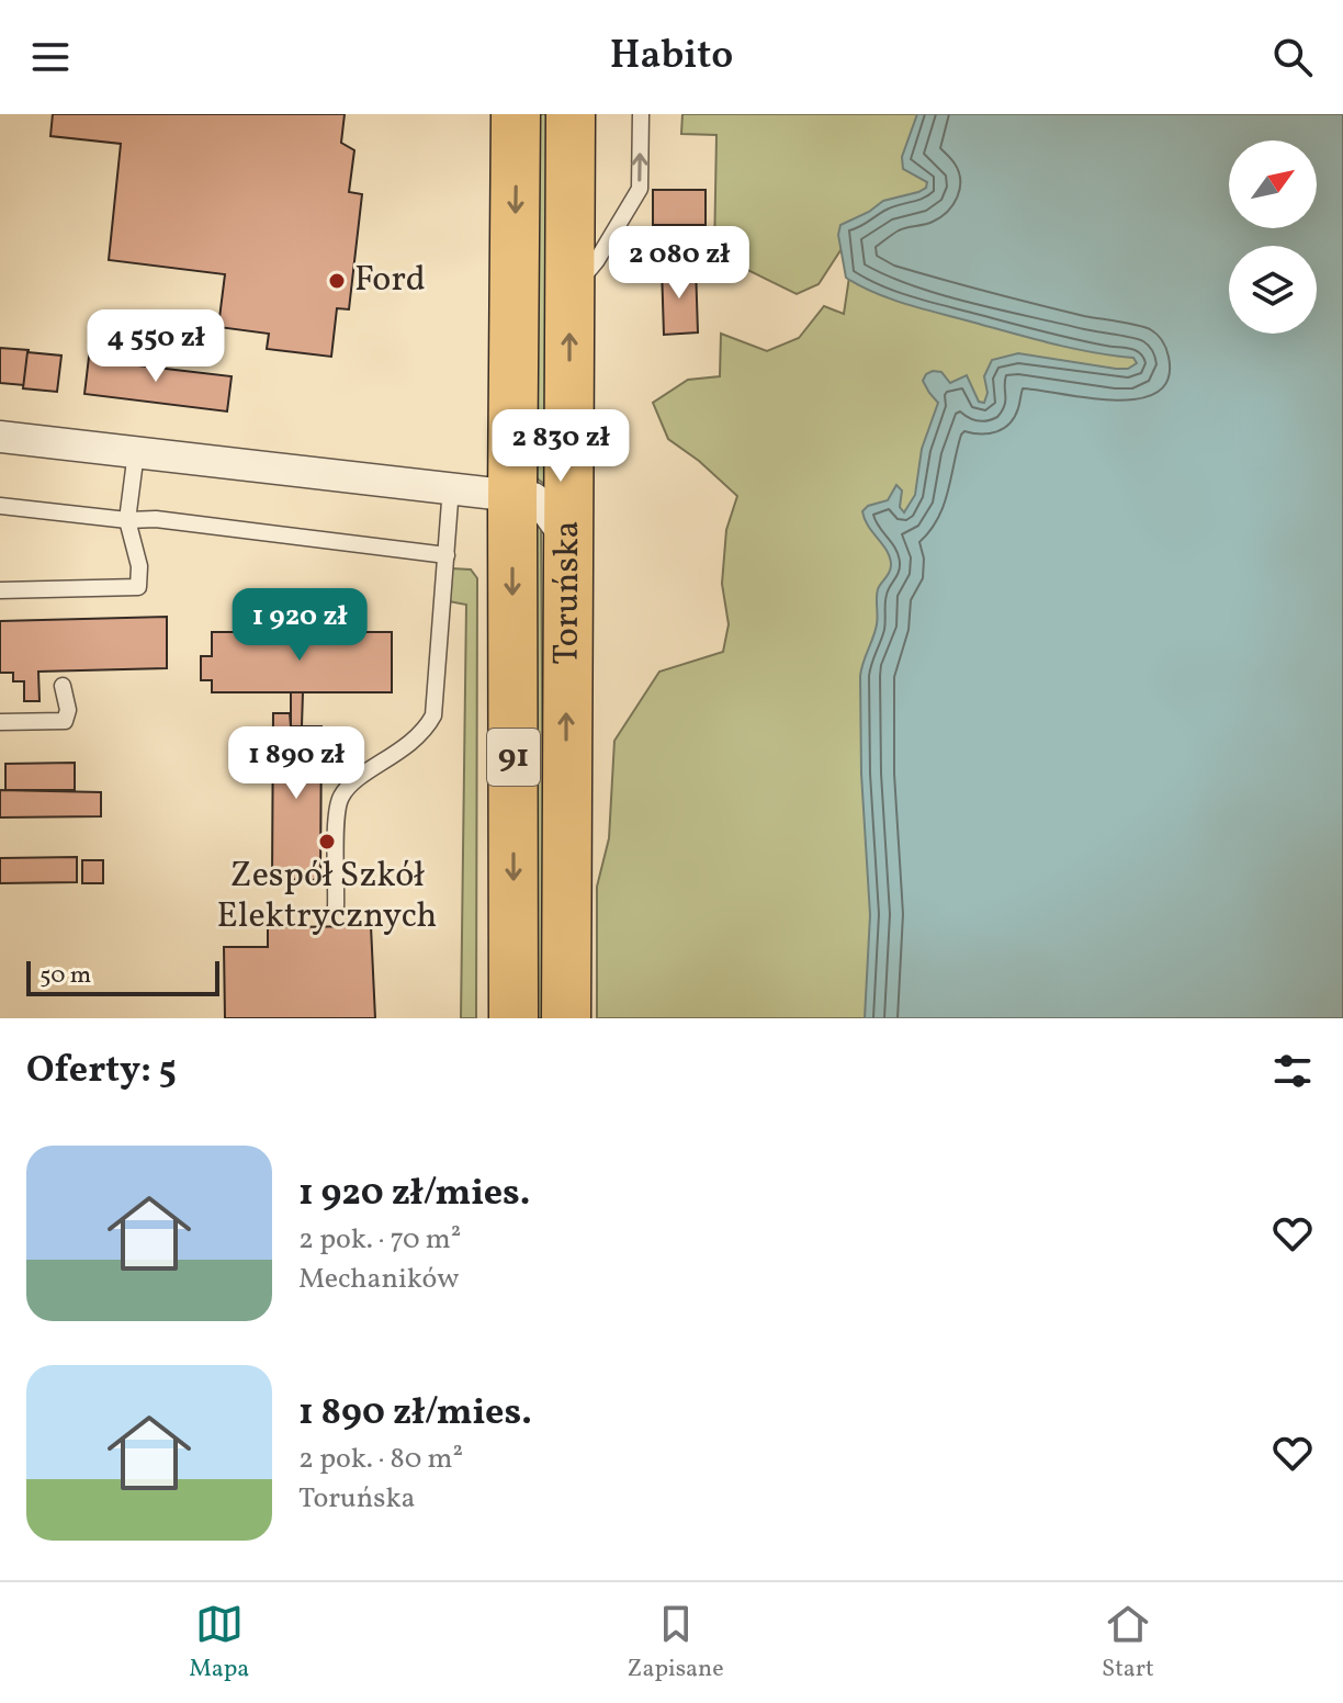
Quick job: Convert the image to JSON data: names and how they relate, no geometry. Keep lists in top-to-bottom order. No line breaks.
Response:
{"streets":{"main road":["Toruńska","91"]},"places":["Ford","Zespół Szkół Elektrycznych"],"scale_bar":"50 m","north":"top right","page":{"header":"Habito","price":["2 080 zł","4 550 zł","2 830 zł","1 920 zł","1 890 zł"],"scale":"50 m","heading":"Oferty: 5","list":[{"name":"1 920 zł/mies.","note":"2 pok. · 70 m² · Mechaników"},{"name":"1 890 zł/mies.","note":"2 pok. · 80 m² · Toruńska"}],"tabs":["Mapa","Zapisane","Start"]}}
